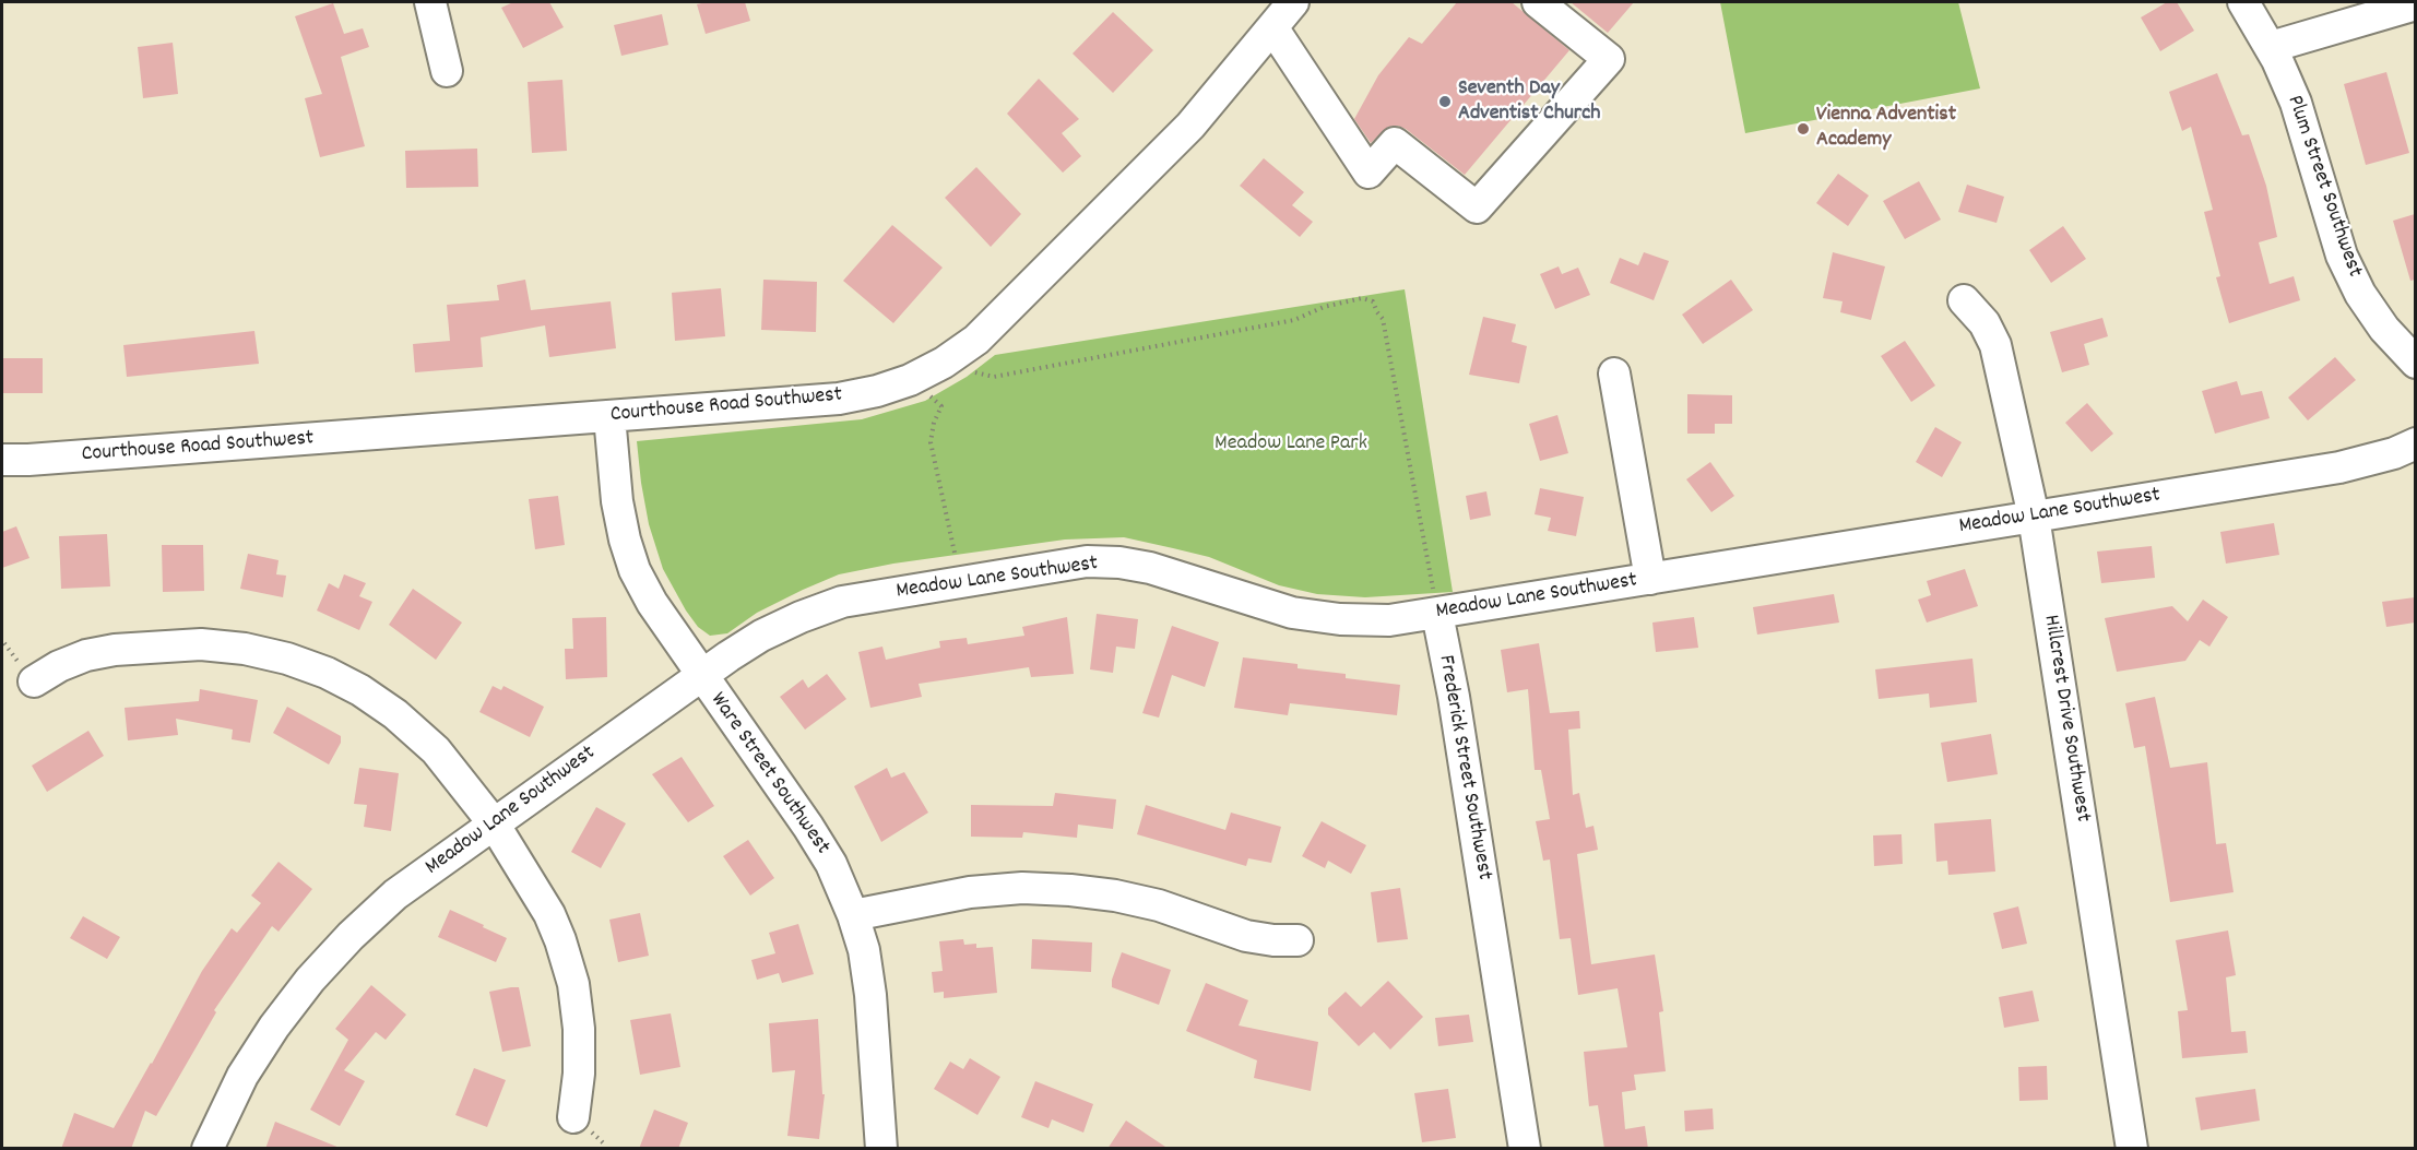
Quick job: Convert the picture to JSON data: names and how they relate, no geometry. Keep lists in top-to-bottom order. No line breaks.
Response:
{"streets":{"street":["Plum Street Southwest","Courthouse Road Southwest","Meadow Lane Southwest","Hillcrest Drive Southwest","Frederick Street Southwest","Ware Street Southwest"]},"crossings":[["Courthouse Road Southwest","Ware Street Southwest"],["Meadow Lane Southwest","Hillcrest Drive Southwest"],["Meadow Lane Southwest","Frederick Street Southwest"],["Meadow Lane Southwest","Ware Street Southwest"]],"parks":["Meadow Lane Park"],"places":["Seventh Day Adventist Church","Vienna Adventist Academy"]}
